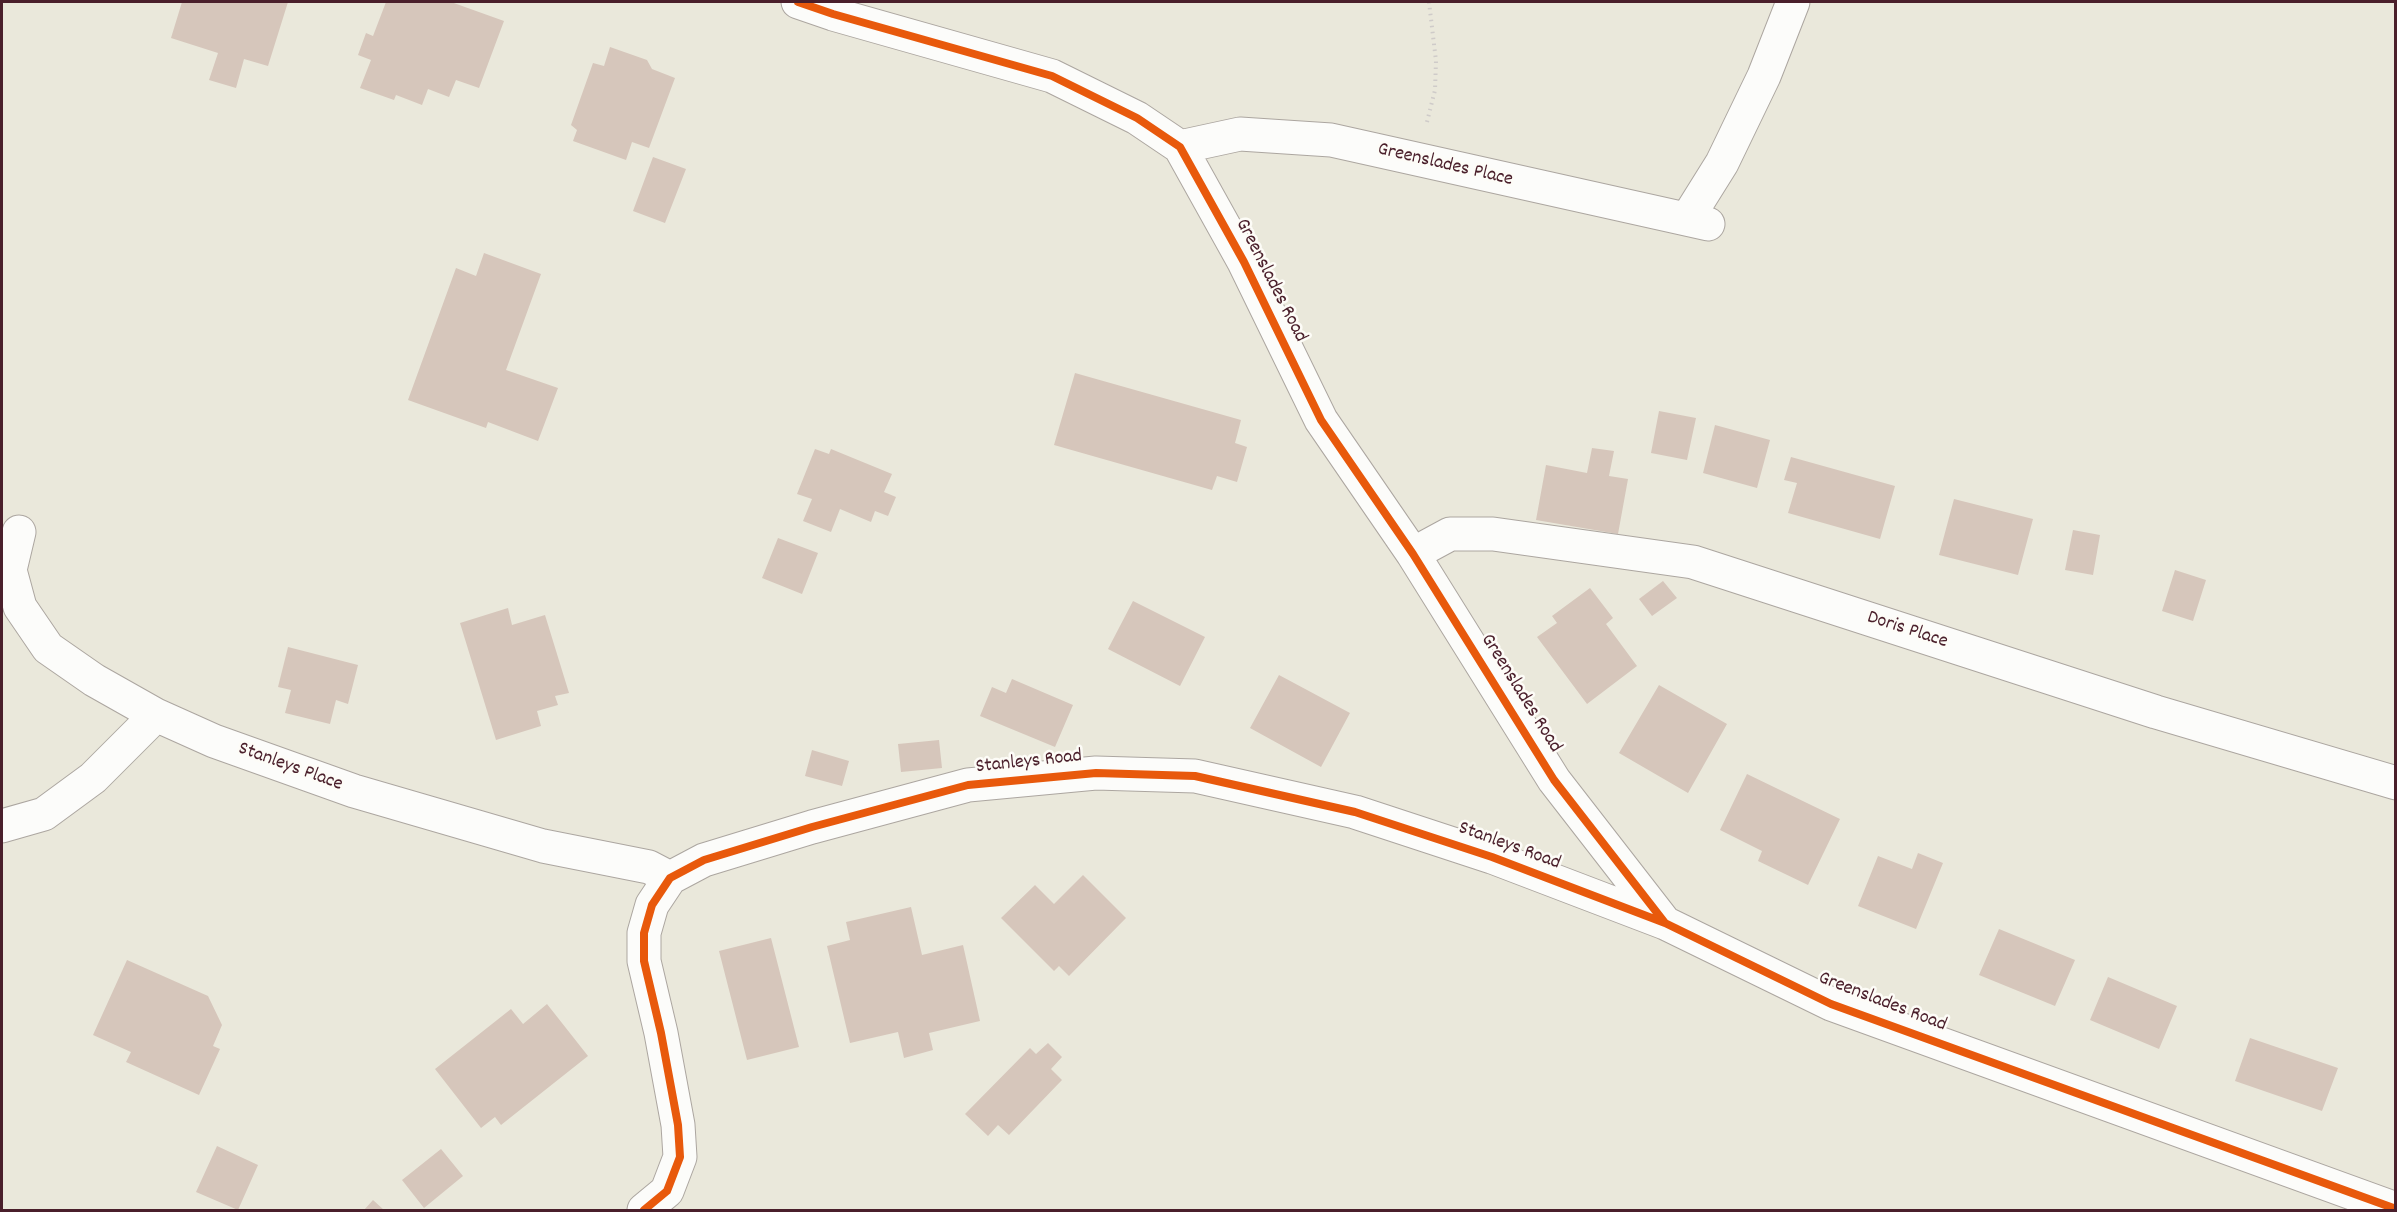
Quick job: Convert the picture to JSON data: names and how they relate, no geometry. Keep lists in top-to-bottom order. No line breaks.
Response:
{"streets":{"street":["Greenslades Place","Greenslades Road","Doris Place","Stanleys Road","Stanleys Place"]},"crossings":[["Greenslades Place","Greenslades Road"],["Greenslades Road","Doris Place"],["Greenslades Road","Stanleys Road"],["Stanleys Road","Stanleys Place"]]}
